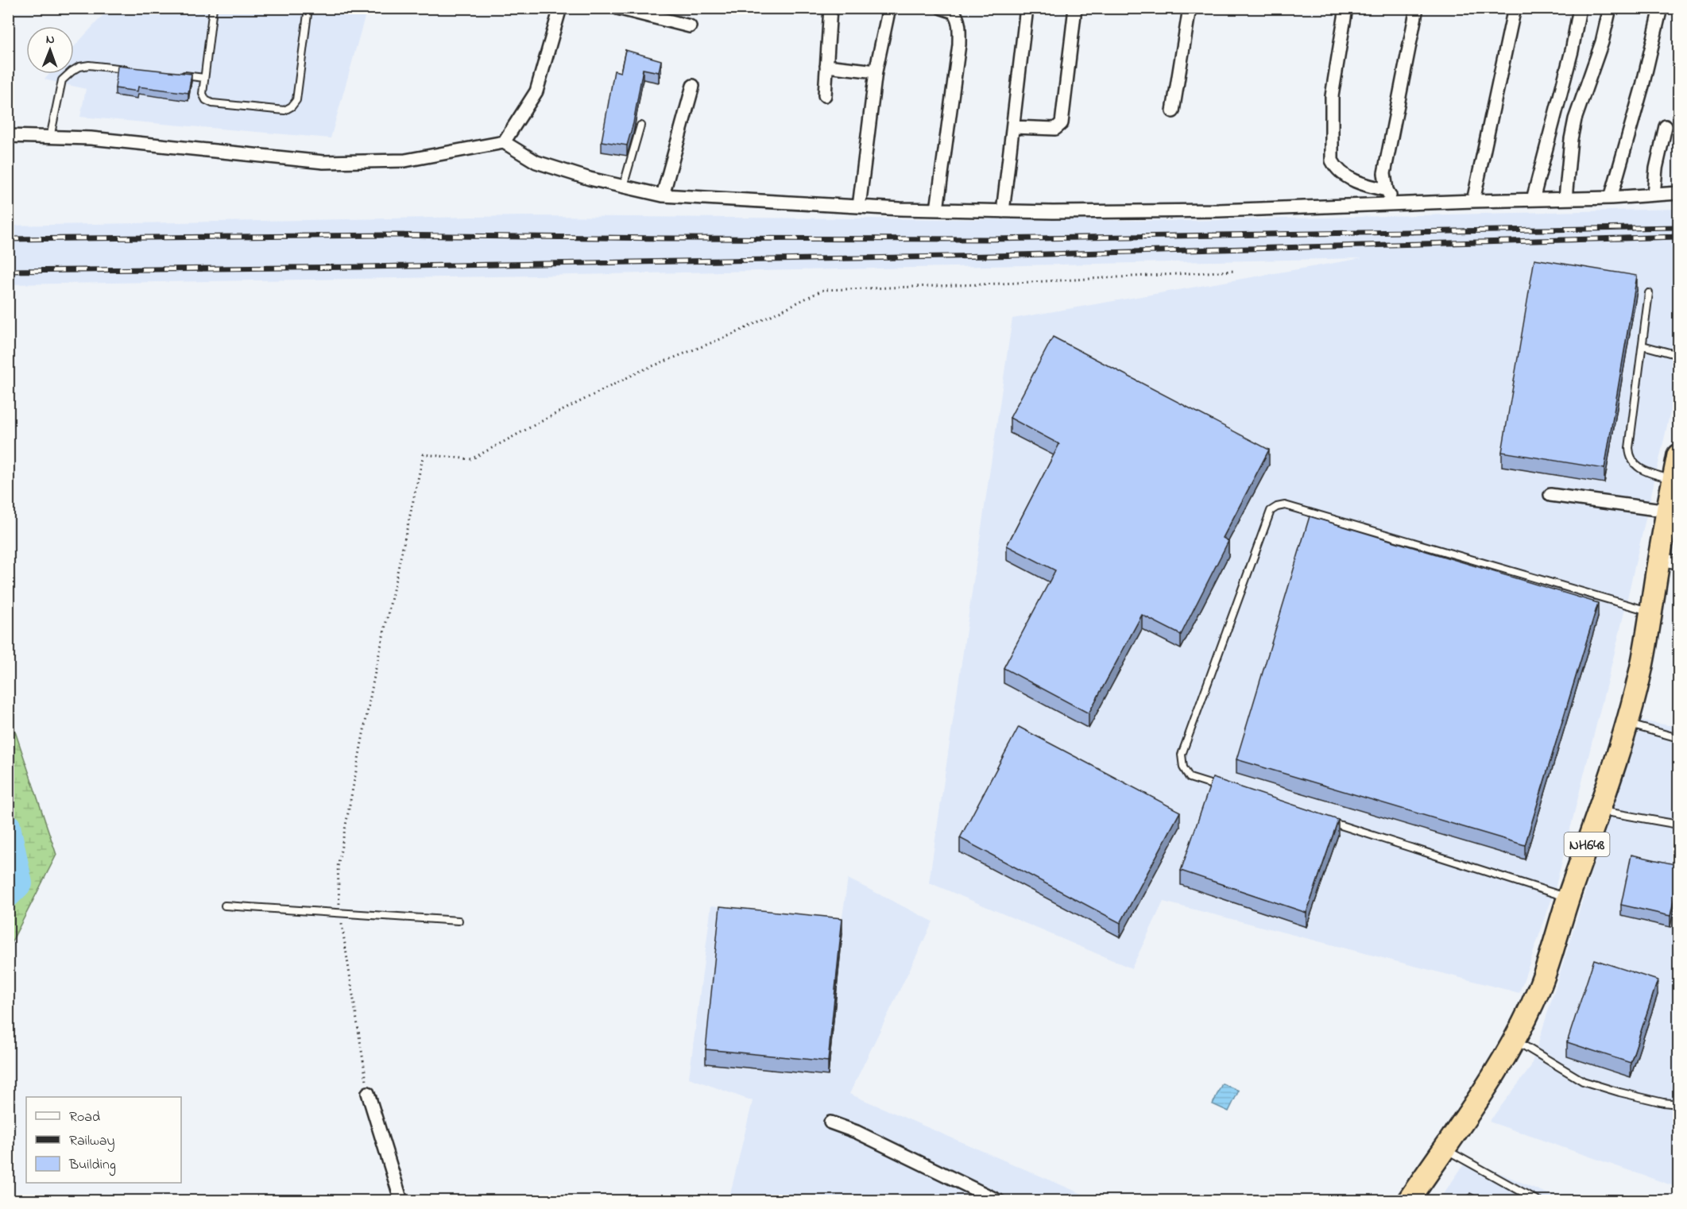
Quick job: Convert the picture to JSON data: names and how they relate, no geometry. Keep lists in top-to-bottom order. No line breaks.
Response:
{"streets":{"highway":["NH648"]},"legend":["Road","Railway","Building"],"north":"top"}
